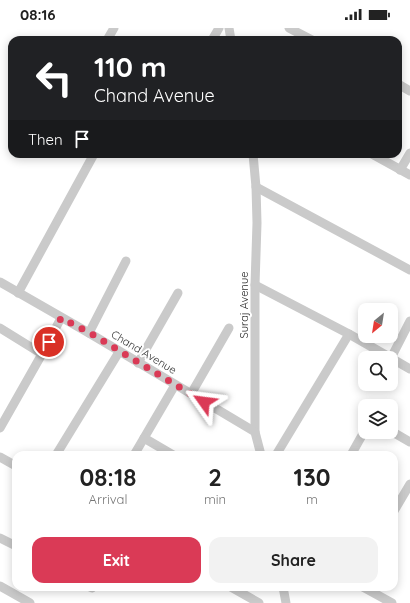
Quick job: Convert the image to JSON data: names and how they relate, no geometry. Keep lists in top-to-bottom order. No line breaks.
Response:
{"streets":{"street":["Suraj Avenue","Chand Avenue"]},"crossings":[["Suraj Avenue","Chand Avenue"]],"north":"bottom left","page":{"status":"08:16","turn":["110 m","Chand Avenue"],"then":"Then","eta":["08:18","Arrival","2","min","130","m"],"buttons":["Exit","Share"]}}
